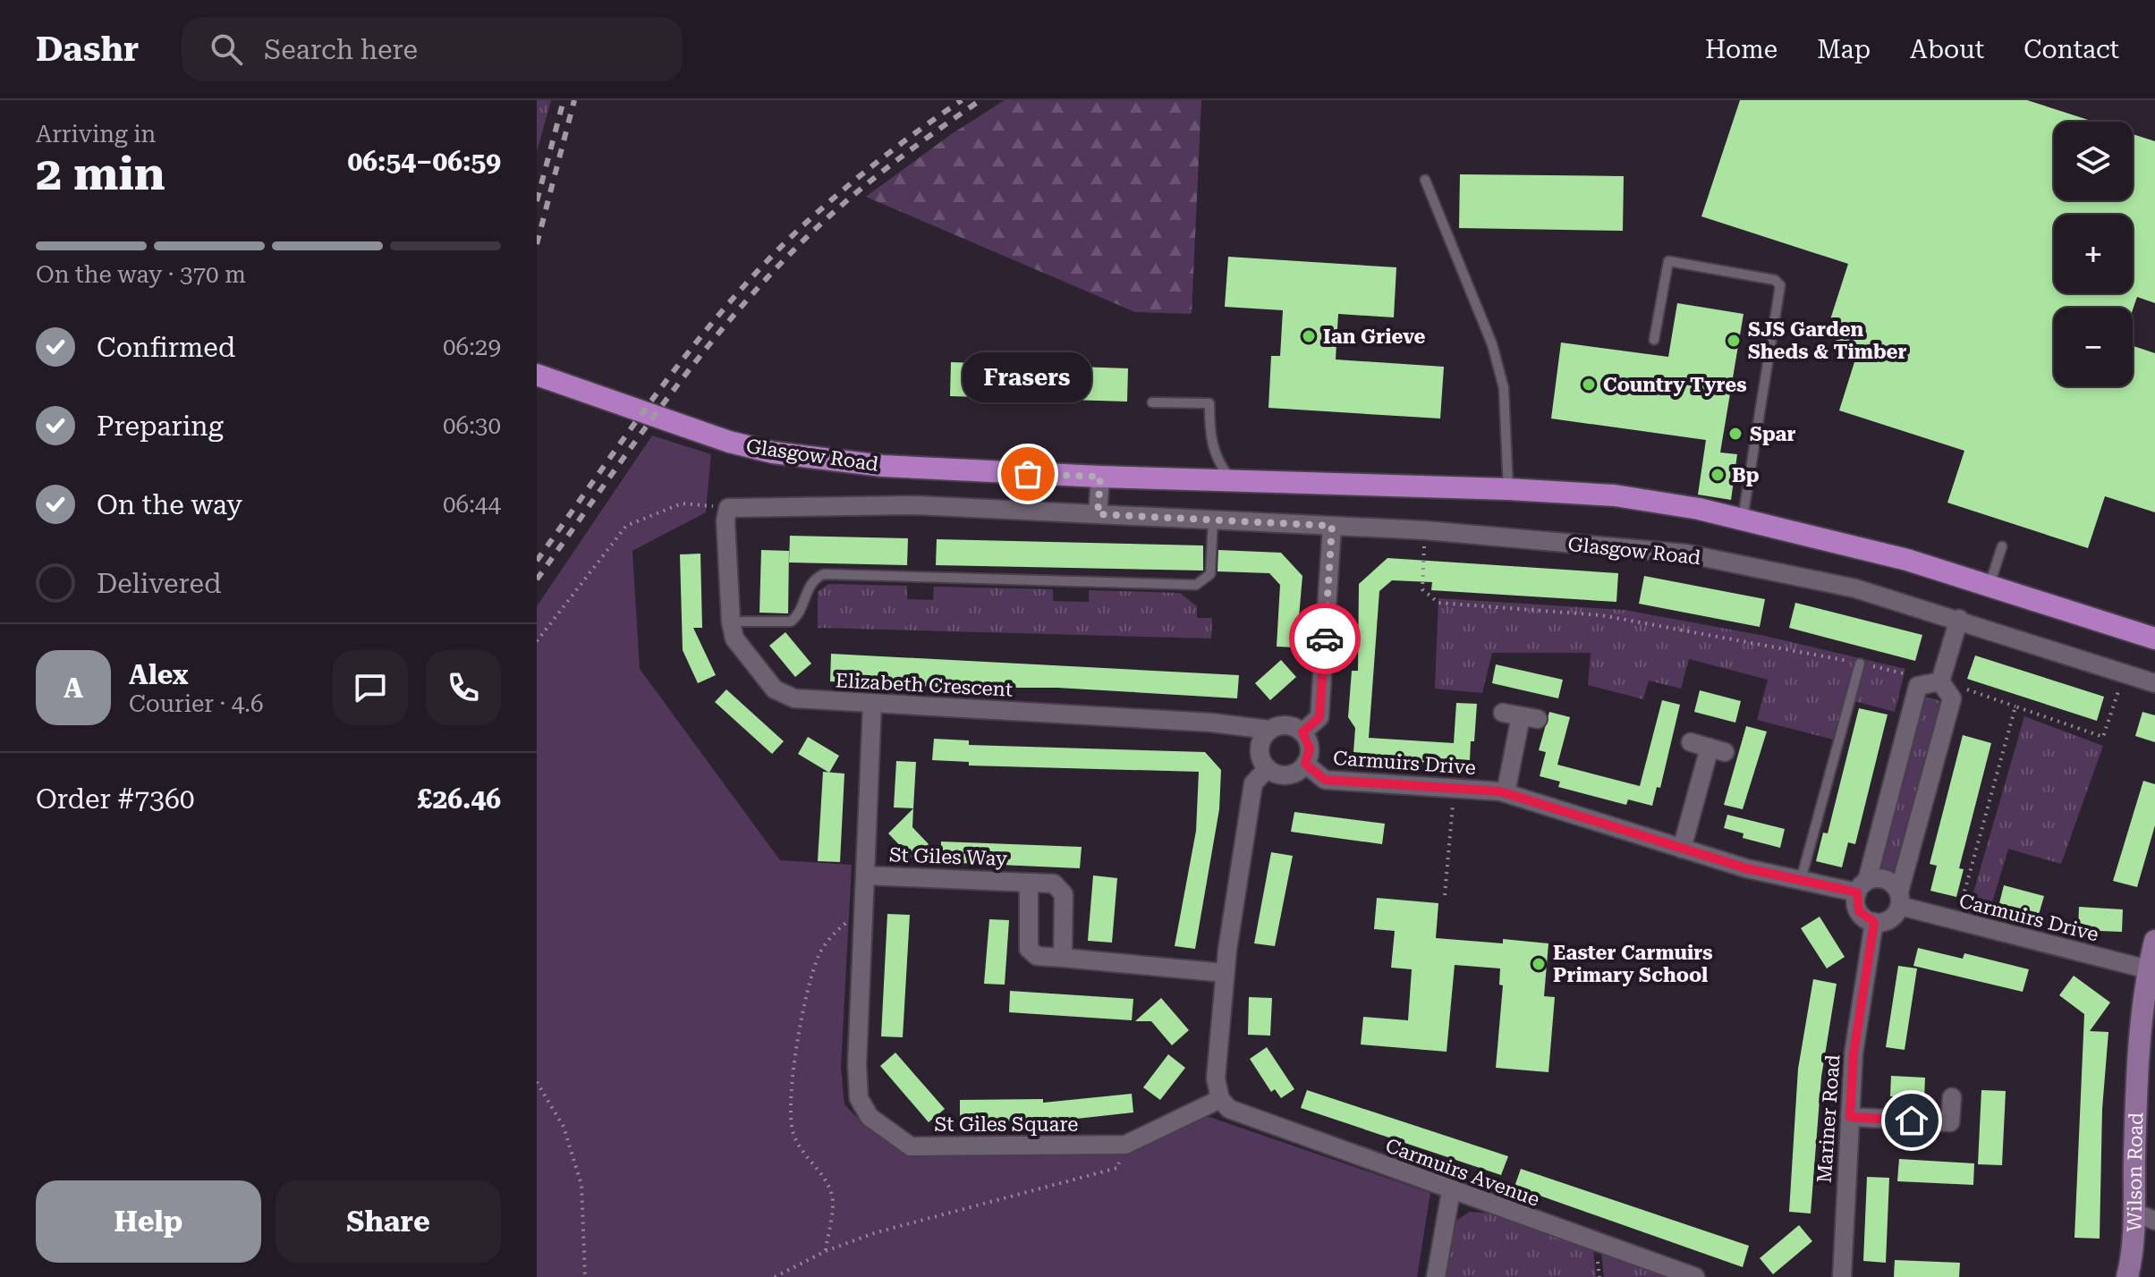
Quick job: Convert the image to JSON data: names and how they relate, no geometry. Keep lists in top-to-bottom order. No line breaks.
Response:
{"streets":{"main road":["Glasgow Road"],"street":["Elizabeth Crescent","Carmuirs Drive","St Giles Way","Mariner Road","St Giles Square","Carmuirs Avenue","Wilson Road"]},"crossings":[["Glasgow Road","Elizabeth Crescent"],["Elizabeth Crescent","Carmuirs Drive"],["Elizabeth Crescent","St Giles Square"],["Carmuirs Drive","Mariner Road"],["Carmuirs Drive","Wilson Road"],["St Giles Way","St Giles Square"],["St Giles Square","Carmuirs Avenue"]],"places":["Ian Grieve","SJS Garden Sheds & Timber","Country Tyres","Spar","Frasers","Bp","Easter Carmuirs Primary School"],"page":{"header":"Dashr","search":"Search here","nav":["Home","Map","About","Contact"],"heading":["2 min","Arriving in","06:54–06:59"],"panel":["Alex","Courier · 4.6","Order #7360","£26.46"],"map_buttons":["+","−"],"bar":"On the way · 370 m","list":[["Confirmed","06:29"],["Preparing","06:30"],["On the way","06:44"],"Delivered"],"bubble":"Frasers","round":"A","buttons":["Help","Share"]}}
